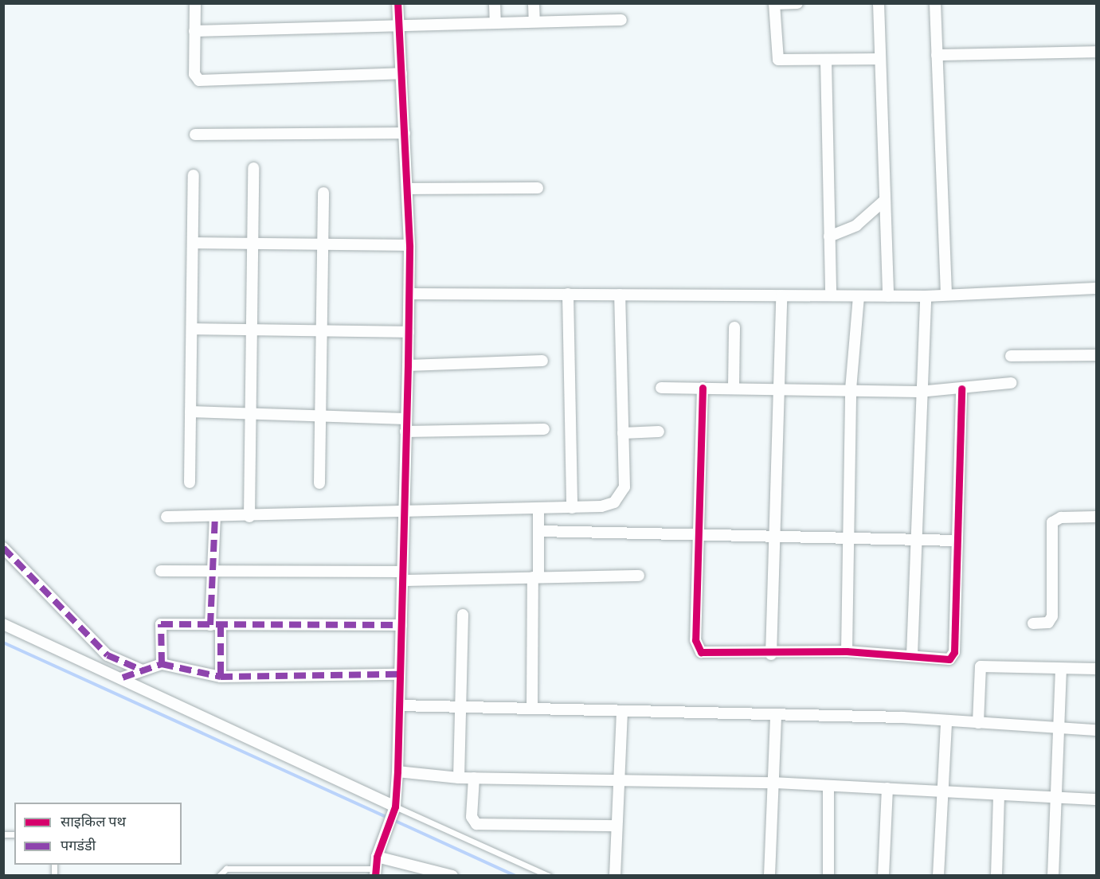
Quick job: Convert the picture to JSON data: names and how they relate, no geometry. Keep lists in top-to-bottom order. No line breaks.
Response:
{"legend":["साइकिल पथ","पगडंडी"]}
